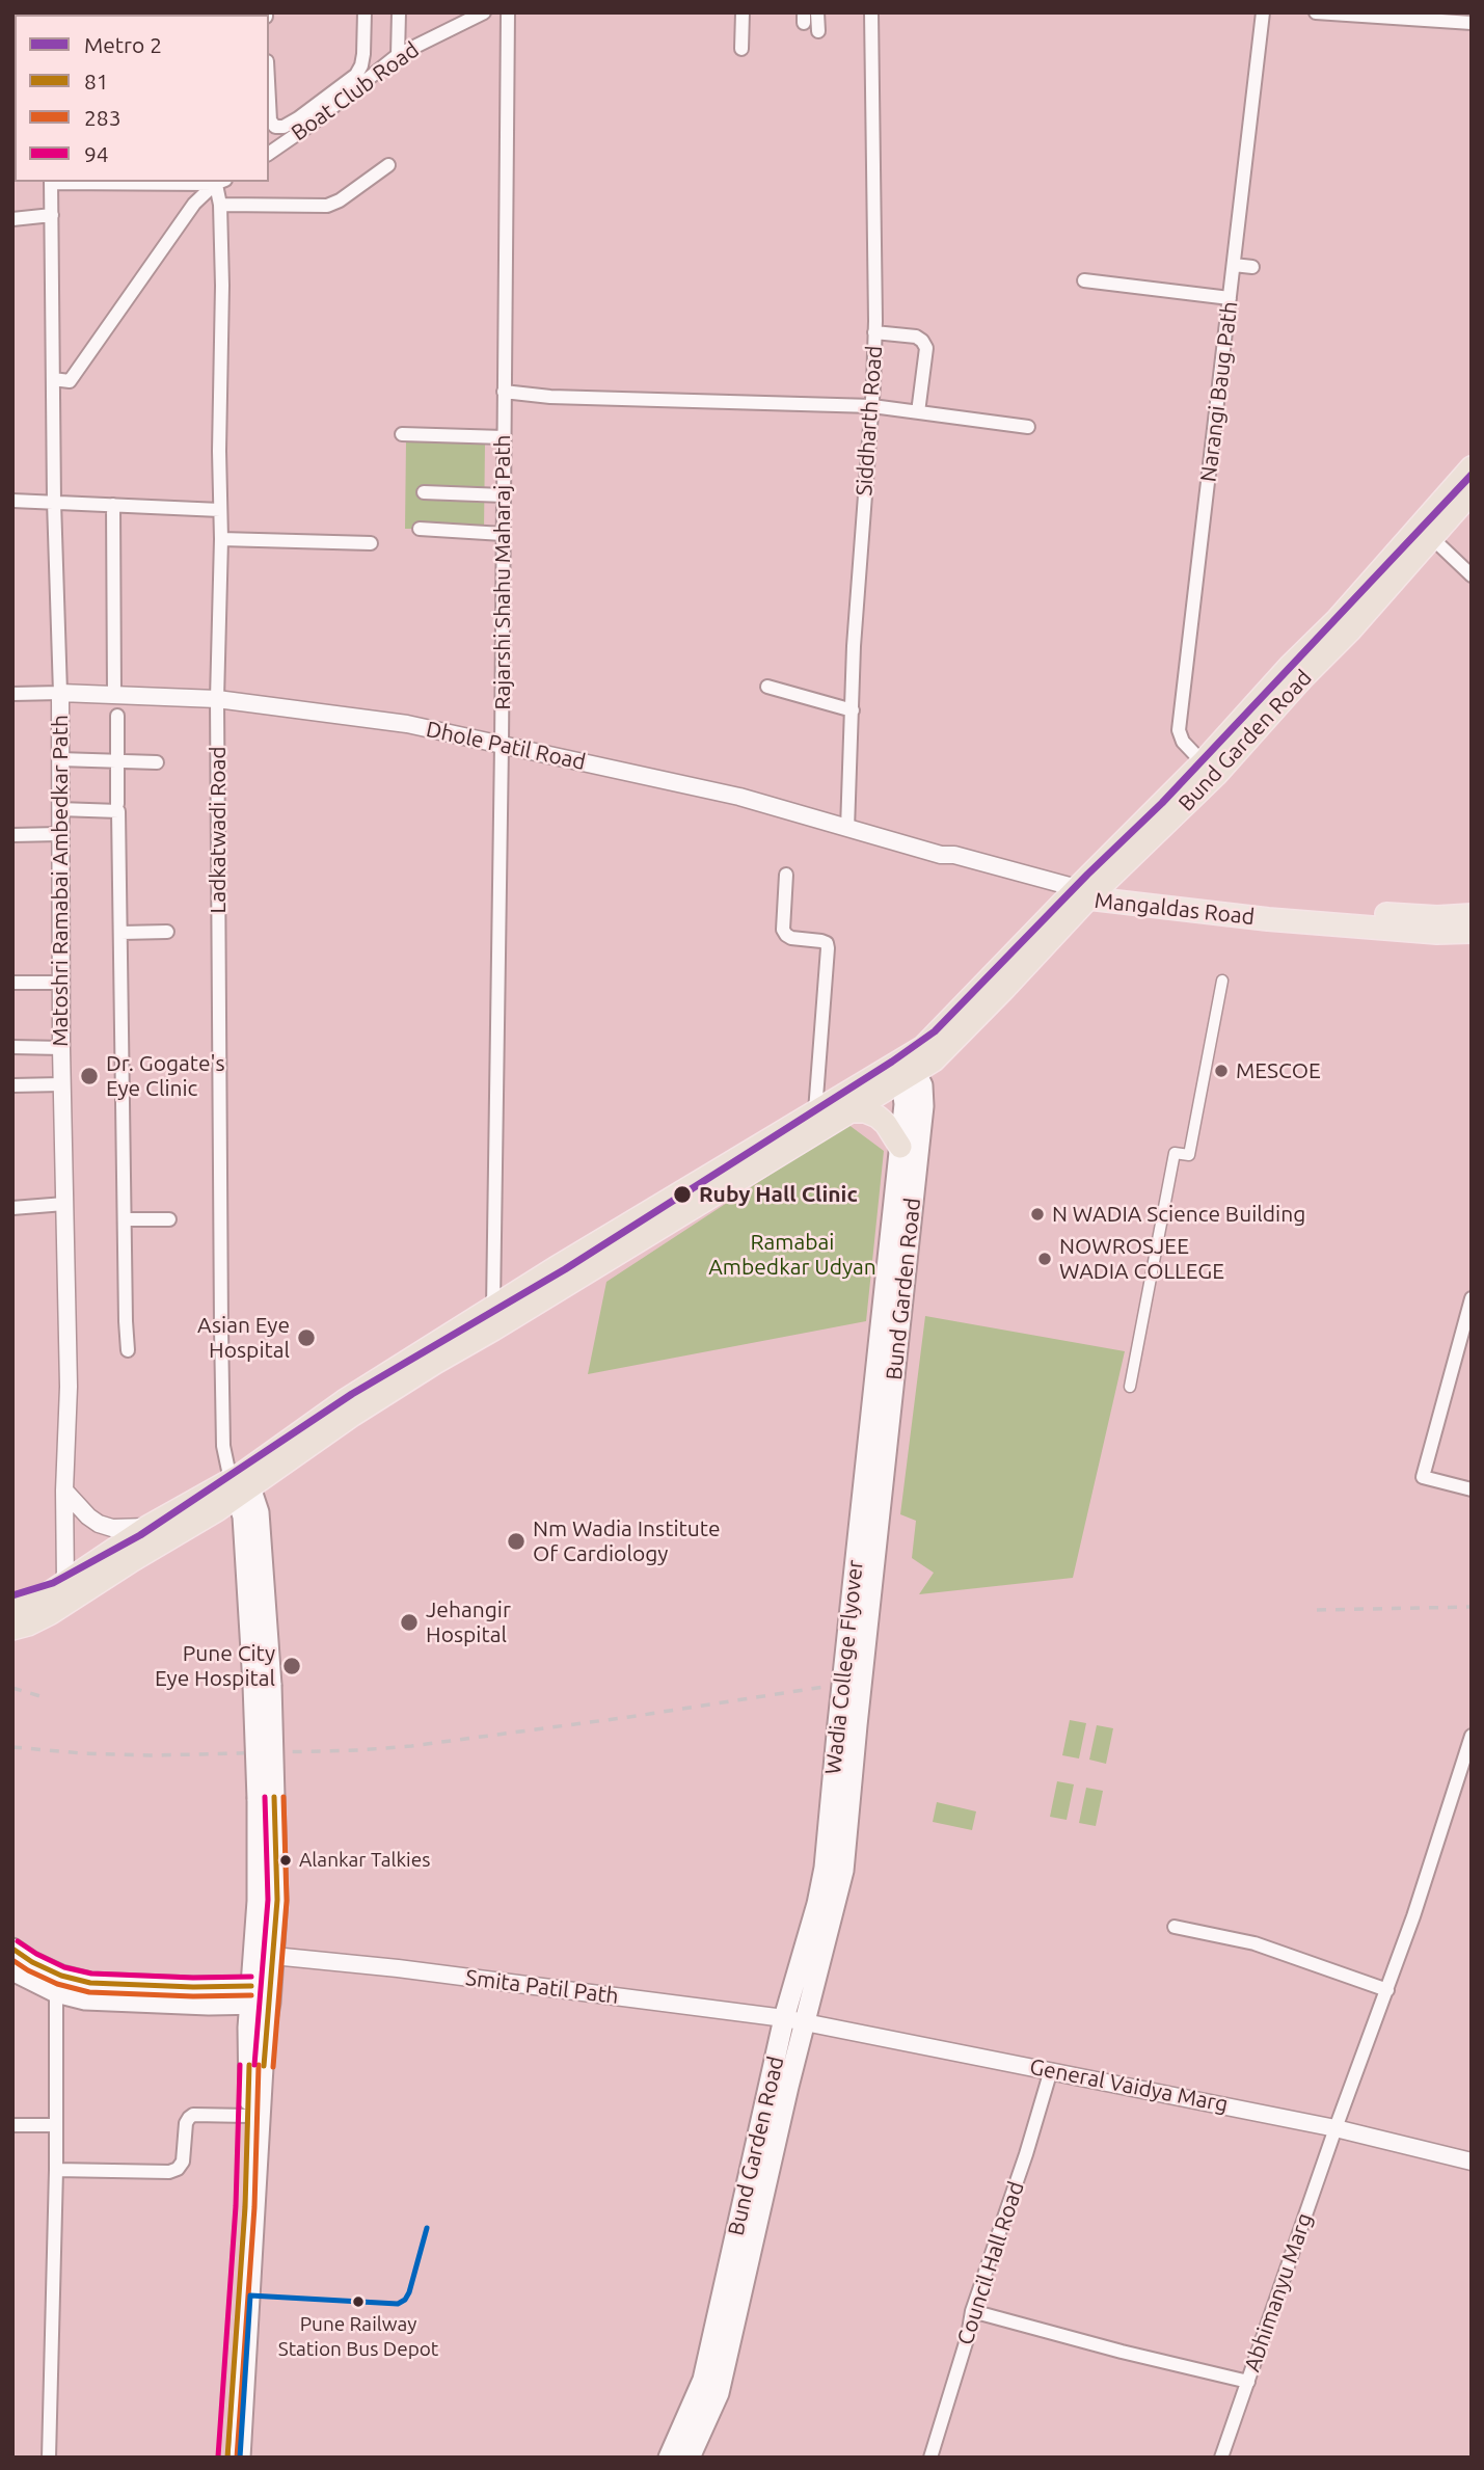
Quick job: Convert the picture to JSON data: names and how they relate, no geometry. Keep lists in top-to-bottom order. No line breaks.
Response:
{"streets":{"highway":["Bund Garden Road"],"main road":["Mangaldas Road","Wadia College Flyover"],"street":["Boat Club Road","Narangi Baug Path","Siddharth Road","Rajarshi Shahu Maharaj Path","Dhole Patil Road","Ladkatwadi Road","Matoshri Ramabai Ambedkar Path","Smita Patil Path","General Vaidya Marg","Council Hall Road","Abhimanyu Marg"]},"crossings":[["Narangi Baug Path","Bund Garden Road"],["Siddharth Road","Dhole Patil Road"],["Rajarshi Shahu Maharaj Path","Bund Garden Road"],["Rajarshi Shahu Maharaj Path","Dhole Patil Road"],["Bund Garden Road","Ladkatwadi Road"],["Bund Garden Road","Mangaldas Road"],["Bund Garden Road","Wadia College Flyover"],["Bund Garden Road","Smita Patil Path"],["Bund Garden Road","General Vaidya Marg"],["Dhole Patil Road","Ladkatwadi Road"],["Dhole Patil Road","Matoshri Ramabai Ambedkar Path"],["Dhole Patil Road","Mangaldas Road"],["Smita Patil Path","General Vaidya Marg"],["General Vaidya Marg","Council Hall Road"],["General Vaidya Marg","Abhimanyu Marg"]],"parks":["Ramabai Ambedkar Udyan"],"places":["MESCOE","Dr. Gogate's Eye Clinic","Ruby Hall Clinic","N WADIA Science Building","NOWROSJEE WADIA COLLEGE","Asian Eye Hospital","Nm Wadia Institute Of Cardiology","Jehangir Hospital","Pune City Eye Hospital","Alankar Talkies","Pune Railway Station Bus Depot"],"lines":["metro line 2","transit line 81","transit line 283","transit line 94"],"legend":["Metro 2","81","283","94"]}
